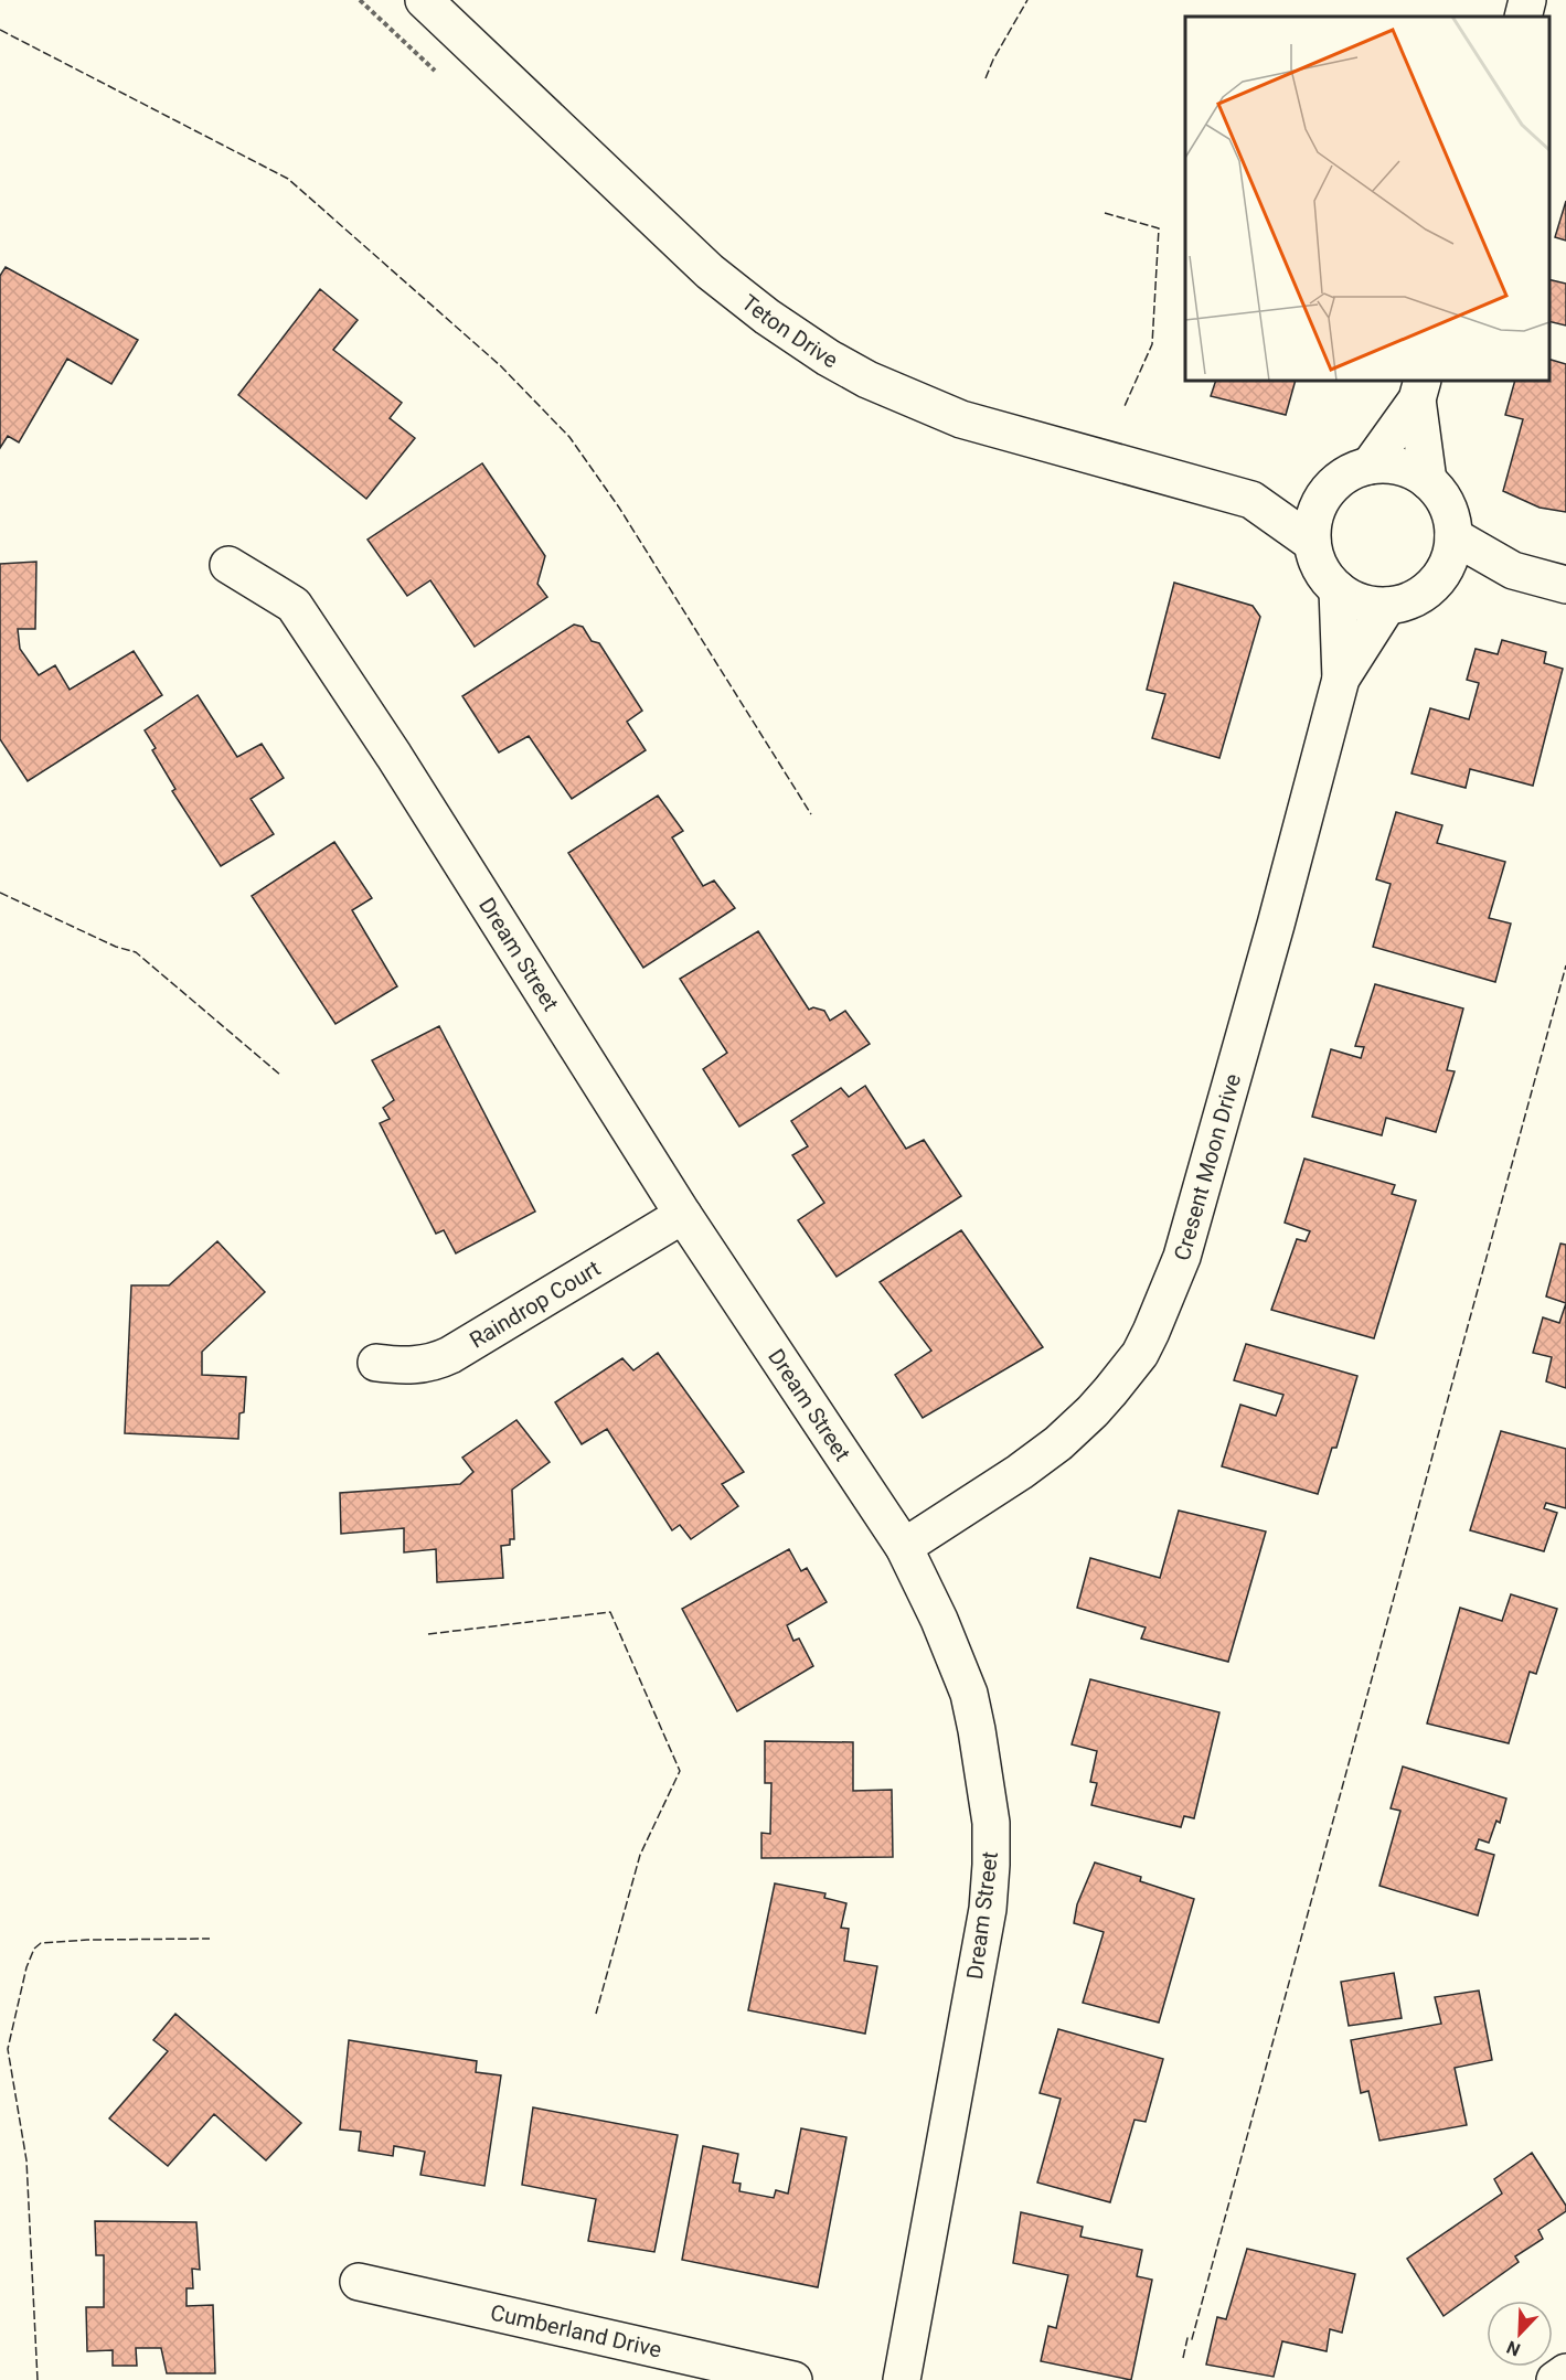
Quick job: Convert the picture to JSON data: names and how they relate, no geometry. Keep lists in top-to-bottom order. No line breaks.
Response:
{"streets":{"street":["Teton Drive","Dream Street","Cresent Moon Drive","Raindrop Court","Cumberland Drive"]},"crossings":[["Teton Drive","Cresent Moon Drive"],["Dream Street","Cresent Moon Drive"],["Dream Street","Raindrop Court"]],"north":"bottom left"}
